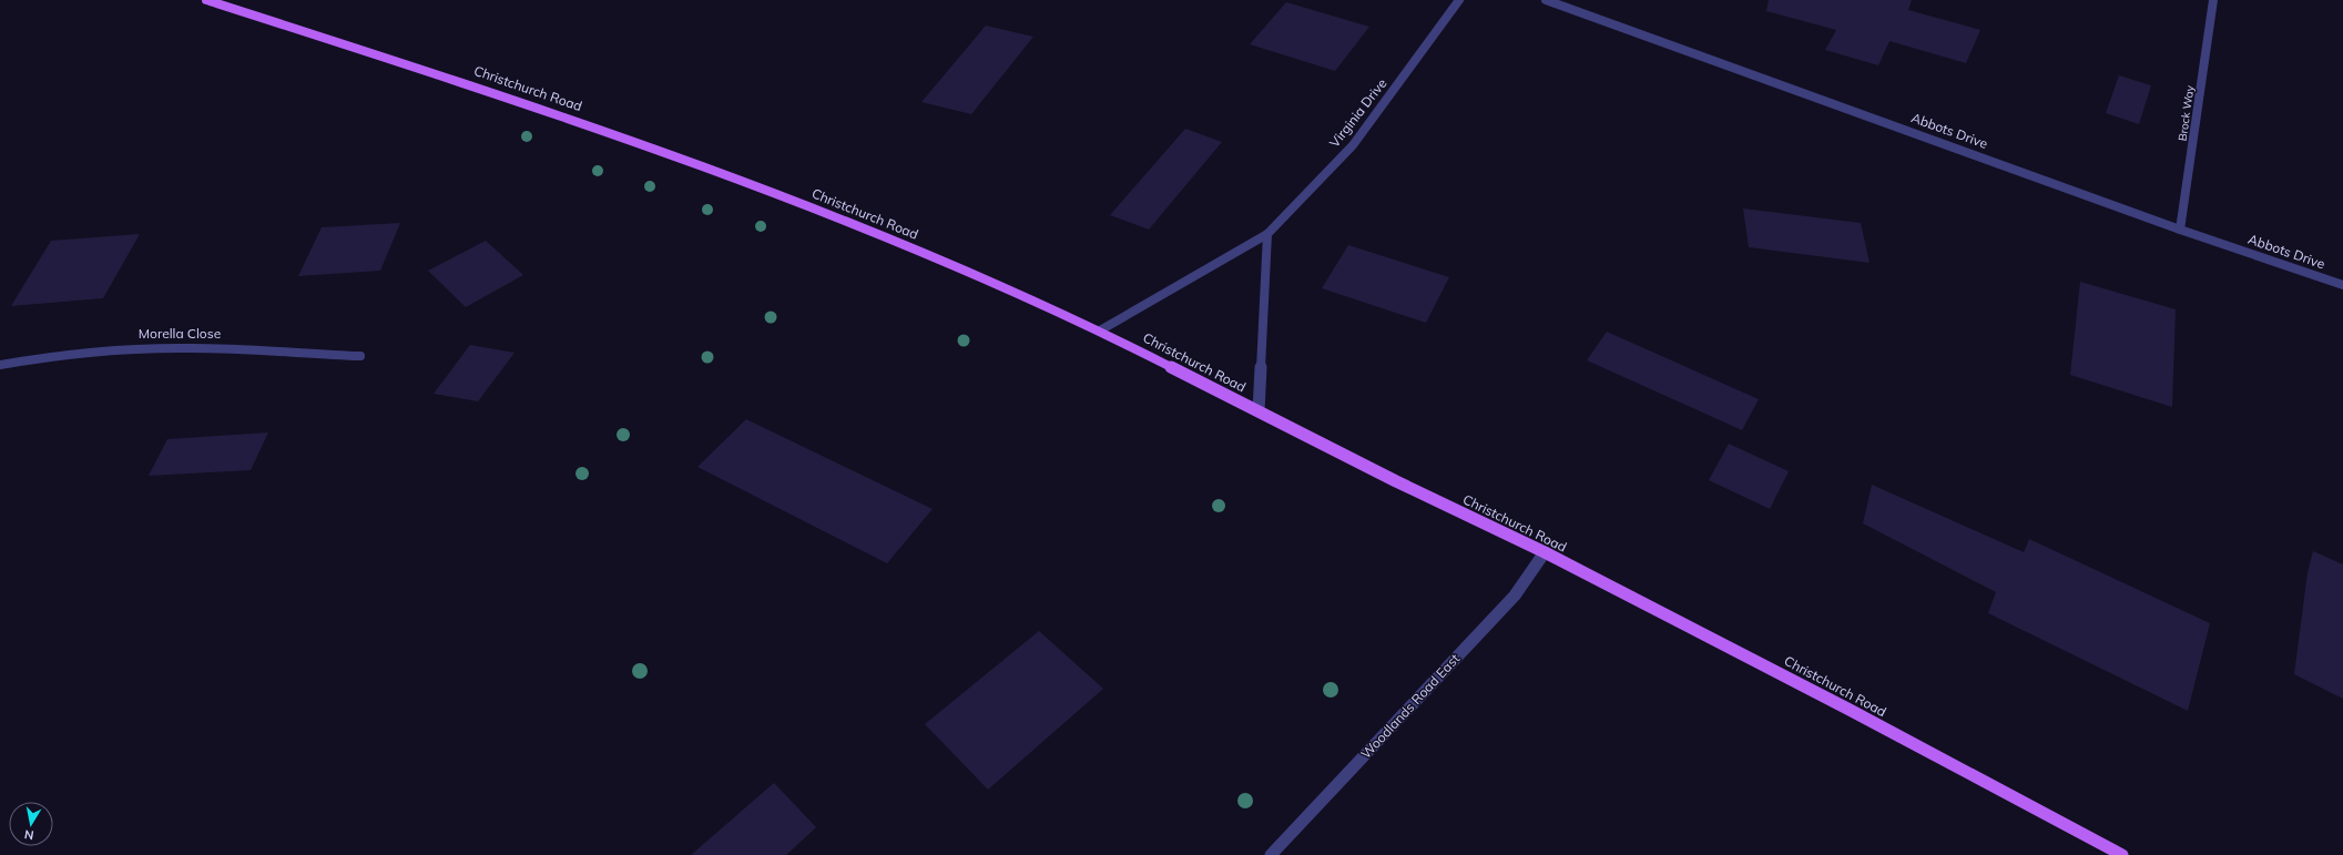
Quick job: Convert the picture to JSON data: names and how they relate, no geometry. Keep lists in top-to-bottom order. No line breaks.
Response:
{"streets":{"main road":["Christchurch Road"],"street":["Virginia Drive","Brock Way","Abbots Drive","Morella Close","Woodlands Road East"]},"crossings":[["Christchurch Road","Virginia Drive"],["Christchurch Road","Woodlands Road East"],["Brock Way","Abbots Drive"]],"north":"bottom"}
